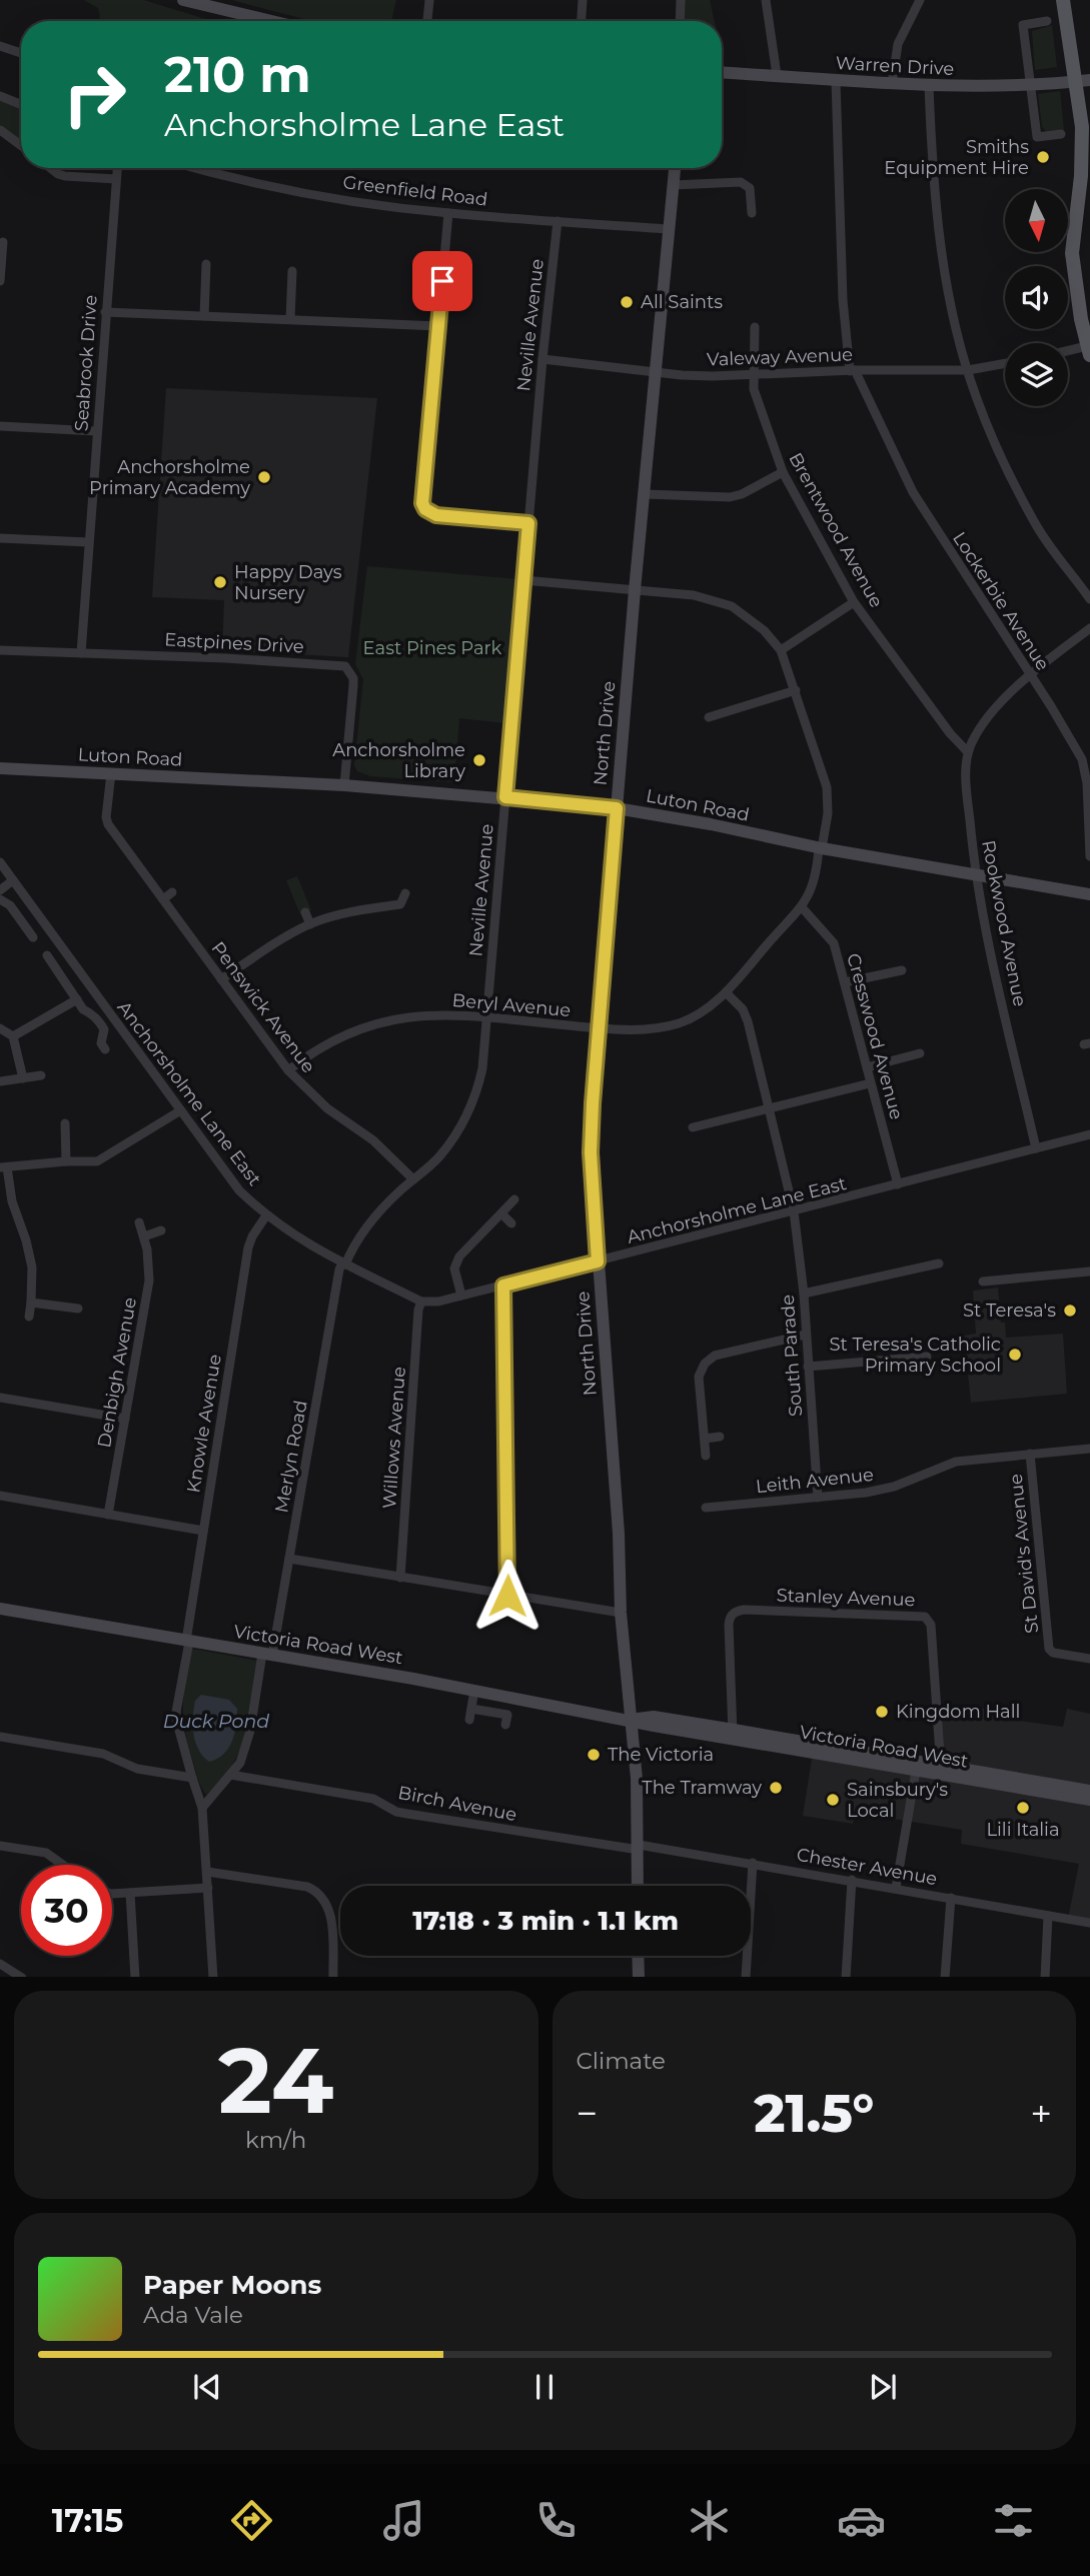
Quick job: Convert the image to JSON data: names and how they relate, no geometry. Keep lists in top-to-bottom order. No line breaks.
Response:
{"streets":{"street":["Warren Drive","Greenfield Road","Neville Avenue","Valeway Avenue","Seabrook Drive","Brentwood Avenue","Lockerbie Avenue","Eastpines Drive","North Drive","Luton Road","Rookwood Avenue","Beryl Avenue","Penswick Avenue","Cresswood Avenue","Anchorsholme Lane East","South Parade","Denbigh Avenue","Knowle Avenue","Willows Avenue","Merlyn Road","Leith Avenue","St David's Avenue","Stanley Avenue","Victoria Road West","Birch Avenue","Chester Avenue"]},"crossings":[["Warren Drive","Lockerbie Avenue"],["Greenfield Road","Neville Avenue"],["Greenfield Road","North Drive"],["Neville Avenue","Valeway Avenue"],["Neville Avenue","Luton Road"],["Neville Avenue","Beryl Avenue"],["Neville Avenue","Penswick Avenue"],["Neville Avenue","Anchorsholme Lane East"],["Neville Avenue","Merlyn Road"],["Valeway Avenue","Brentwood Avenue"],["Valeway Avenue","Lockerbie Avenue"],["Valeway Avenue","North Drive"],["Seabrook Drive","Eastpines Drive"],["Brentwood Avenue","Rookwood Avenue"],["Lockerbie Avenue","Rookwood Avenue"],["Eastpines Drive","Luton Road"],["North Drive","Luton Road"],["North Drive","Beryl Avenue"],["North Drive","Anchorsholme Lane East"],["North Drive","Victoria Road West"],["North Drive","Birch Avenue"],["North Drive","Chester Avenue"],["Luton Road","Rookwood Avenue"],["Luton Road","Beryl Avenue"],["Luton Road","Penswick Avenue"],["Rookwood Avenue","Anchorsholme Lane East"],["Beryl Avenue","Penswick Avenue"],["Beryl Avenue","Cresswood Avenue"],["Beryl Avenue","South Parade"],["Cresswood Avenue","Anchorsholme Lane East"],["Anchorsholme Lane East","South Parade"],["Anchorsholme Lane East","Knowle Avenue"],["Anchorsholme Lane East","Willows Avenue"],["Anchorsholme Lane East","Merlyn Road"],["South Parade","Leith Avenue"],["Knowle Avenue","Merlyn Road"],["Knowle Avenue","Victoria Road West"],["Merlyn Road","Victoria Road West"],["Merlyn Road","Birch Avenue"],["Leith Avenue","St David's Avenue"],["Stanley Avenue","Victoria Road West"],["Birch Avenue","Chester Avenue"]],"water":["Duck Pond"],"parks":["East Pines Park"],"places":["Smiths Equipment Hire","All Saints","Anchorsholme Primary Academy","Happy Days Nursery","Anchorsholme Library","St Teresa's","St Teresa's Catholic Primary School","Kingdom Hall","The Victoria","The Tramway","Sainsbury's Local","Lili Italia"],"north":"bottom","page":{"turn":["210 m","Anchorsholme Lane East"],"limit":"30","trip":"17:18 · 3 min · 1.1 km","tile":[["24","km/h"],"Climate"],"heat":["−","21.5°","+"],"song":["Paper Moons","Ada Vale"],"tabs":"17:15"}}
